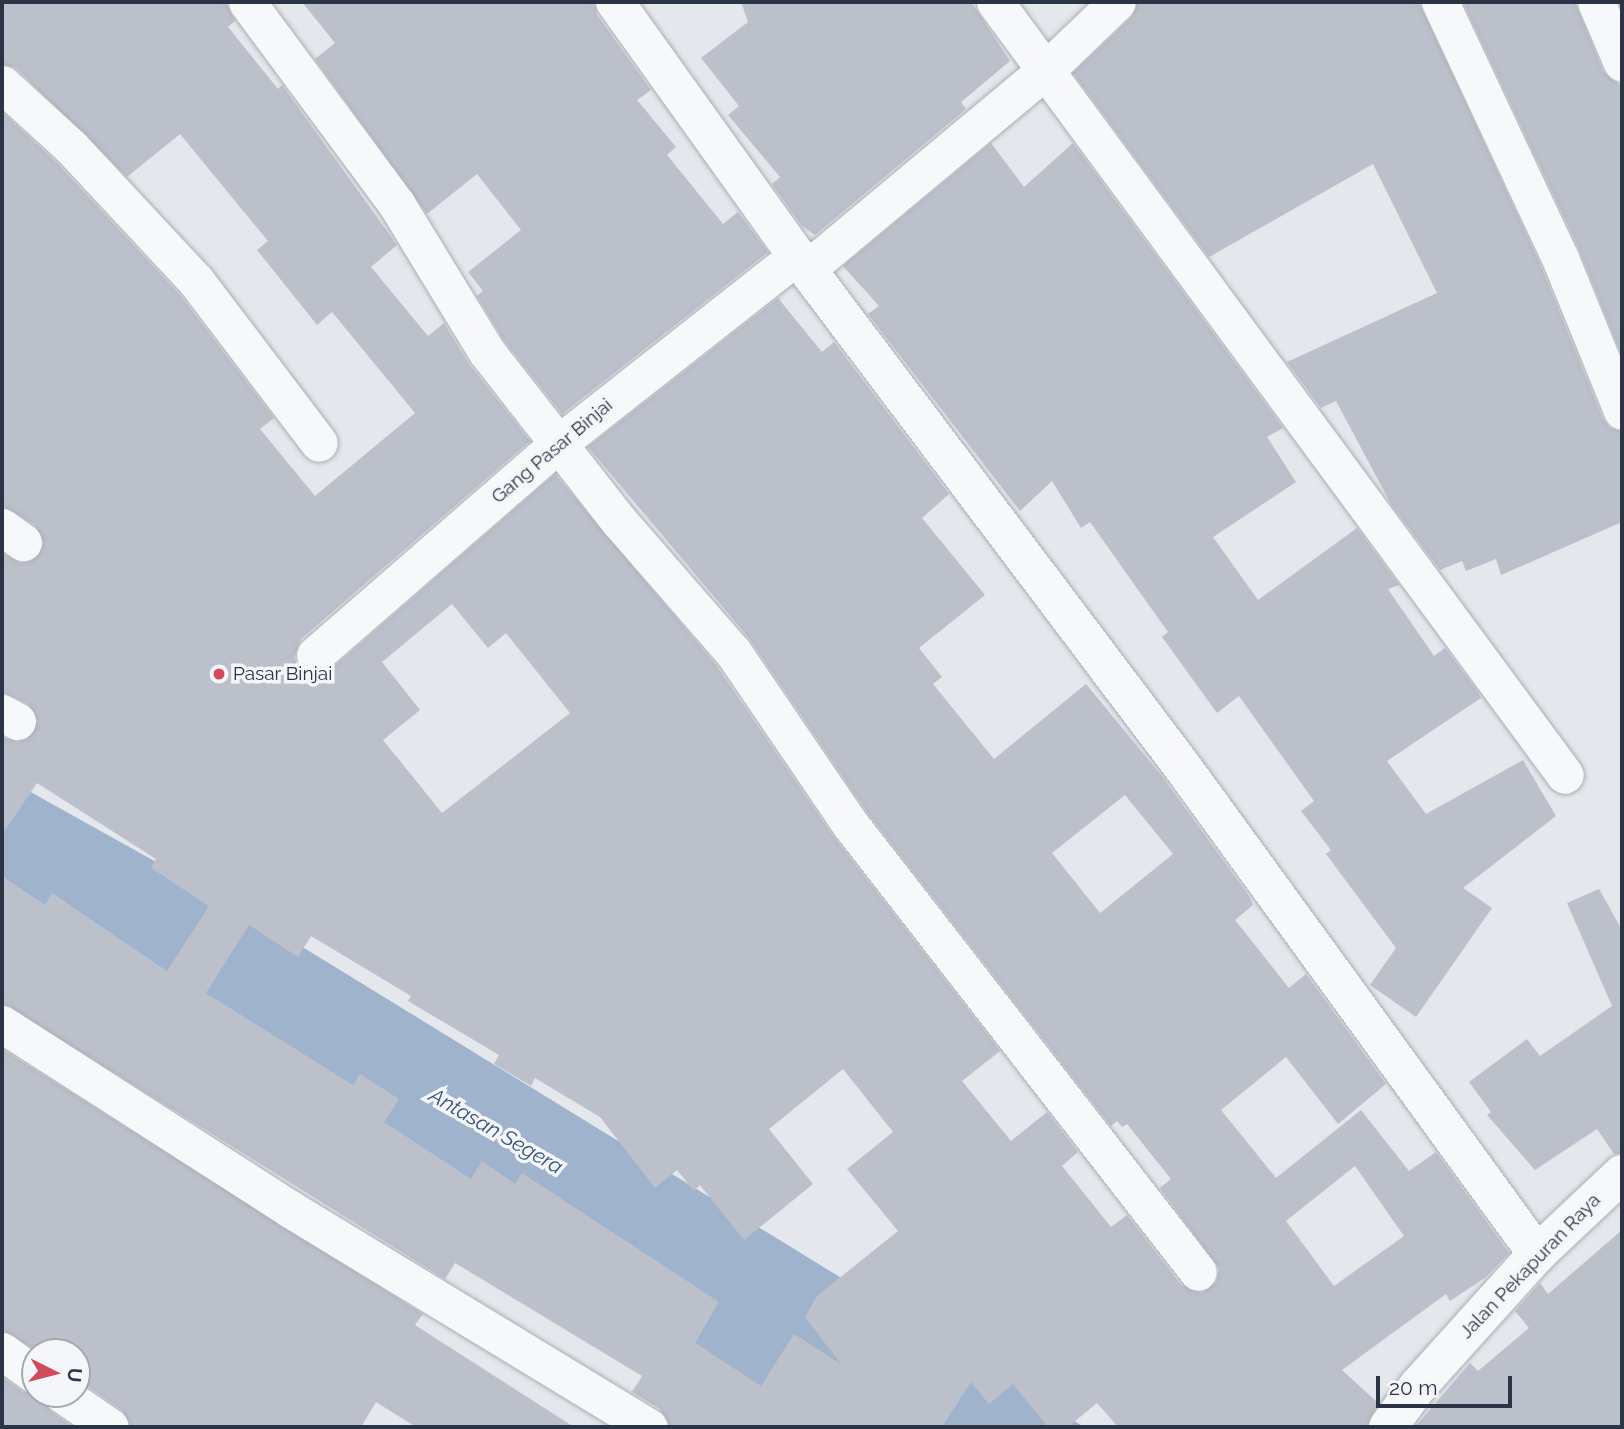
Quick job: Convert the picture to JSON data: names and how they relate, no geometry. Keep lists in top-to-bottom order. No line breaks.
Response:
{"streets":{"street":["Gang Pasar Binjai","Jalan Pekapuran Raya"]},"water":["Antasan Segera"],"places":["Pasar Binjai"],"scale_bar":"20 m","north":"right"}
